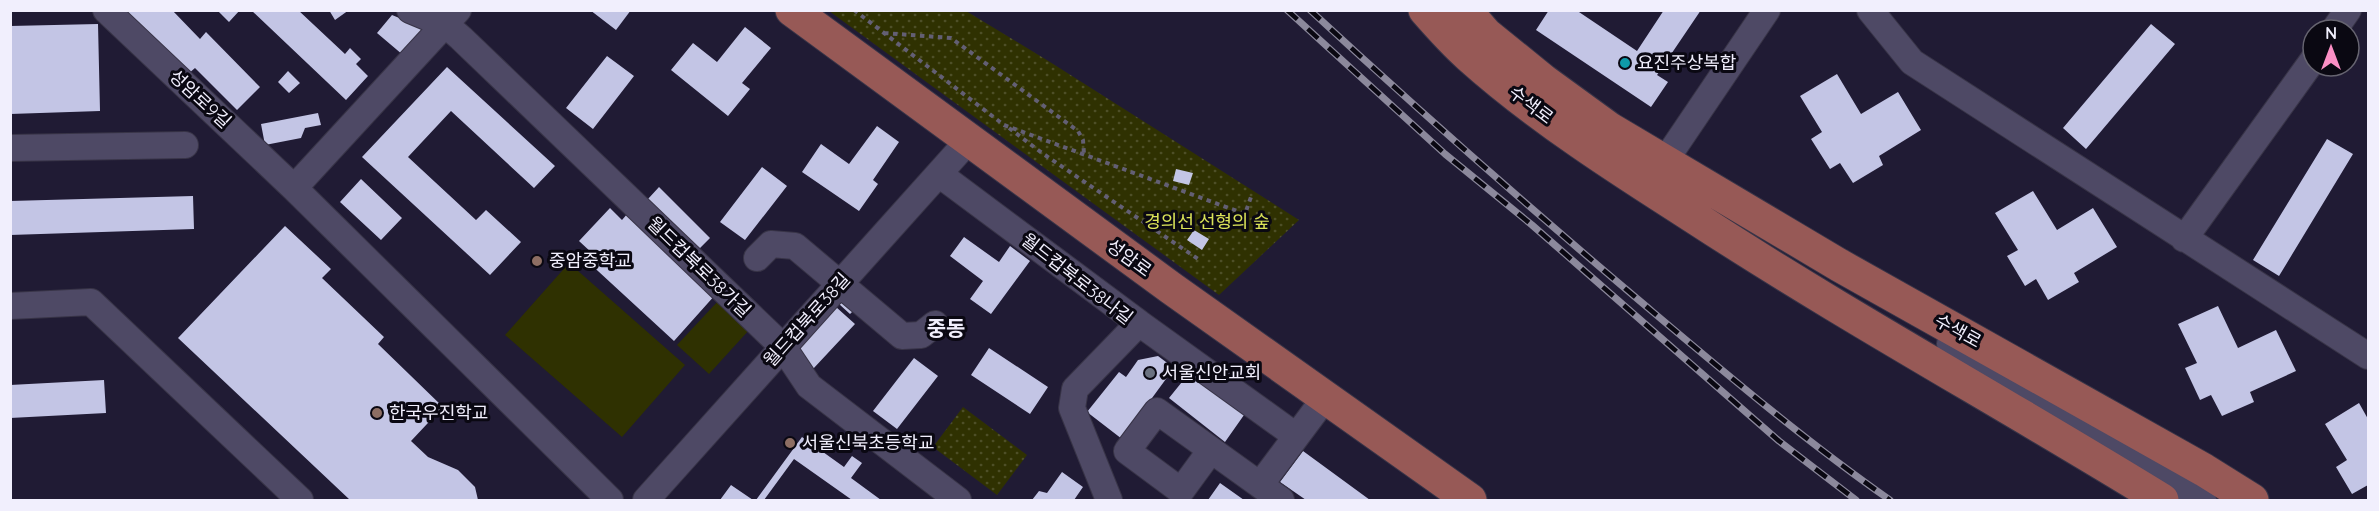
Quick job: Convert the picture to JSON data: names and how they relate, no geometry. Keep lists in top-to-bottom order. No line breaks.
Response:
{"streets":{"main road":["수색로","성암로"],"street":["성암로9길","월드컵북로38가길","월드컵북로38나길","월드컵북로38길"]},"crossings":[["성암로","월드컵북로38길"],["월드컵북로38가길","월드컵북로38길"],["월드컵북로38나길","월드컵북로38길"]],"districts":["중동"],"parks":["경의선 선형의 숲"],"places":["요진주상복합","중암중학교","서울신안교회","한국우진학교","서울신북초등학교"],"north":"top"}
